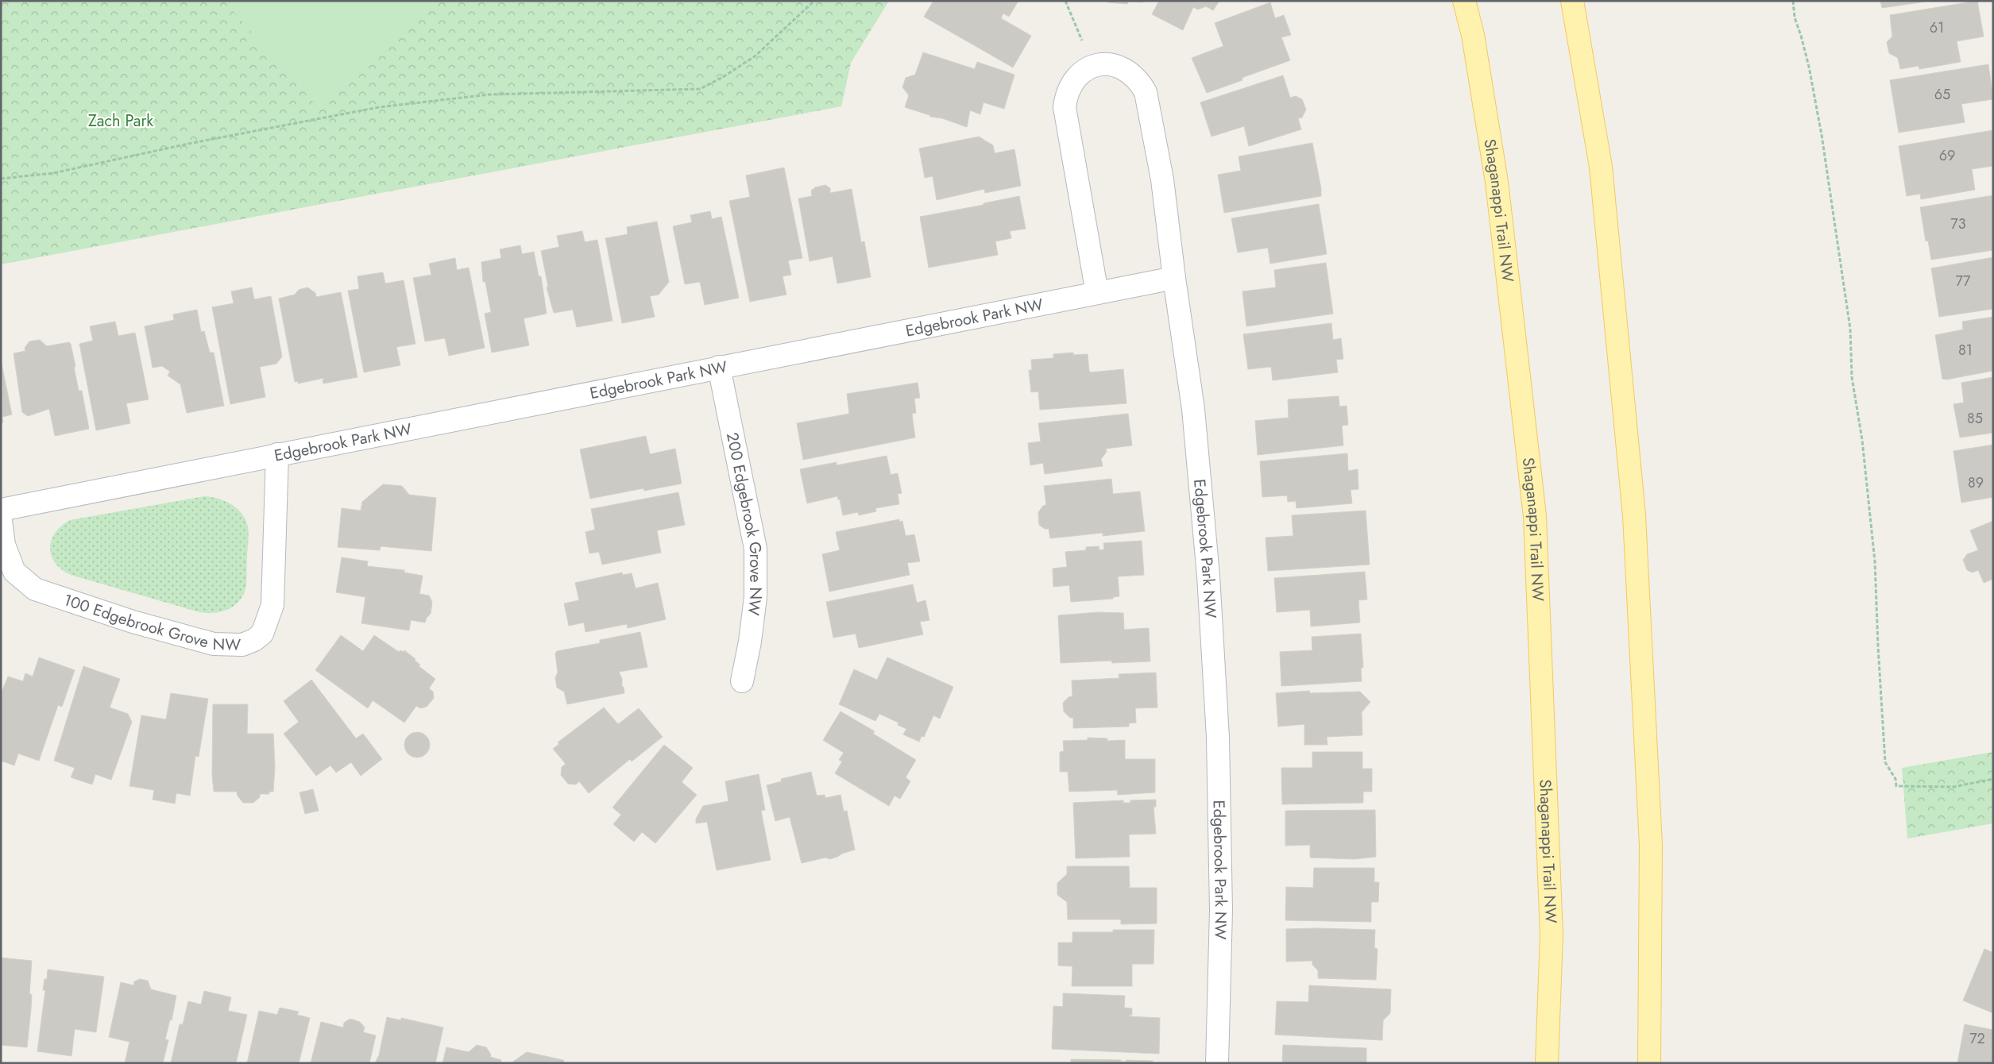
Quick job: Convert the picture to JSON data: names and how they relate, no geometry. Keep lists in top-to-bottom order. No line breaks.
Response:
{"streets":{"main road":["Shaganappi Trail NW"],"street":["Edgebrook Park NW","200 Edgebrook Grove NW","100 Edgebrook Grove NW"]},"crossings":[["Edgebrook Park NW","200 Edgebrook Grove NW"],["Edgebrook Park NW","100 Edgebrook Grove NW"]],"parks":["Zach Park"],"house_numbers":["61","65","69","73","77","81","85","89","72"]}
